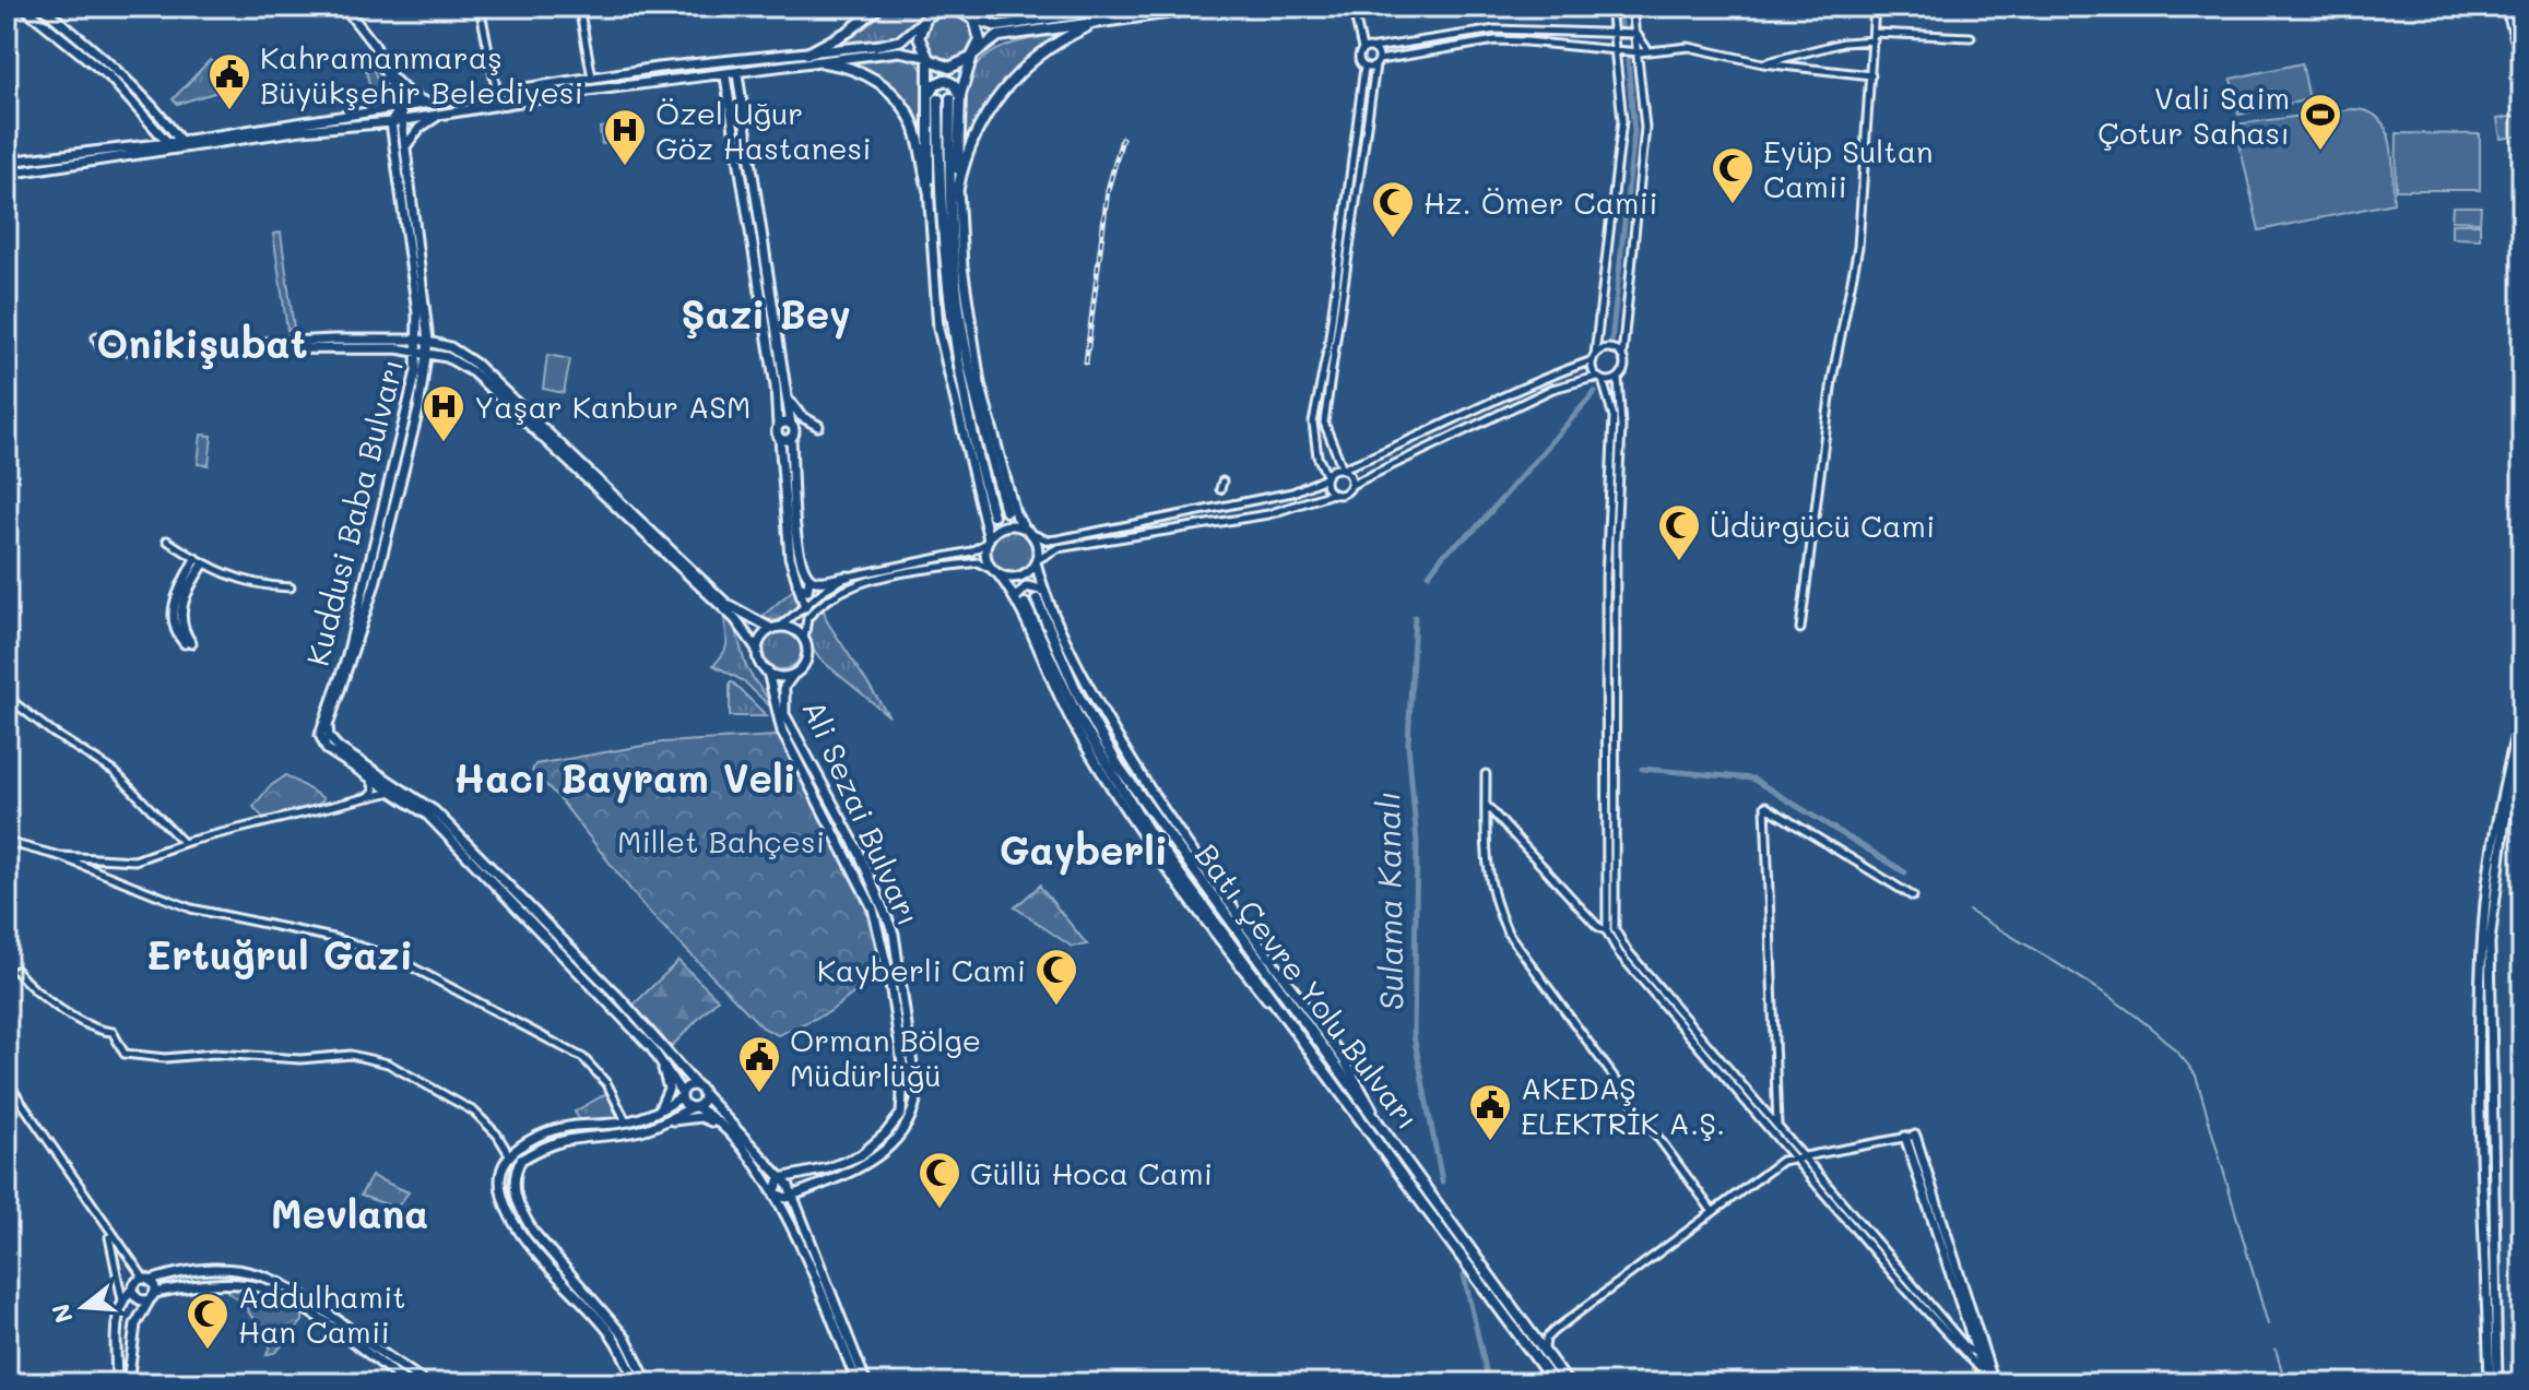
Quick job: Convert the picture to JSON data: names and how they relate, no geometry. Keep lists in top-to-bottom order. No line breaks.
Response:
{"streets":{"highway":["Batı Çevre Yolu Bulvarı"],"main road":["Kuddusi Baba Bulvarı","Ali Sezai Bulvarı"]},"districts":["Şazi Bey","Onikişubat","Hacı Bayram Veli","Gayberli","Ertuğrul Gazi","Mevlana"],"water":["Sulama Kanalı"],"parks":["Millet Bahçesi"],"places":{"public building":["Kahramanmaraş Büyükşehir Belediyesi","Orman Bölge Müdürlüğü","AKEDAŞ ELEKTRİK A.Ş."],"sports":["Vali Saim Çotur Sahası"],"hospital":["Özel Uğur Göz Hastanesi","Yaşar Kanbur ASM"],"mosque":["Eyüp Sultan Camii","Hz. Ömer Camii","Üdürgücü Cami","Kayberli Cami","Güllü Hoca Cami","Addulhamit Han Camii"]},"north":"left"}
